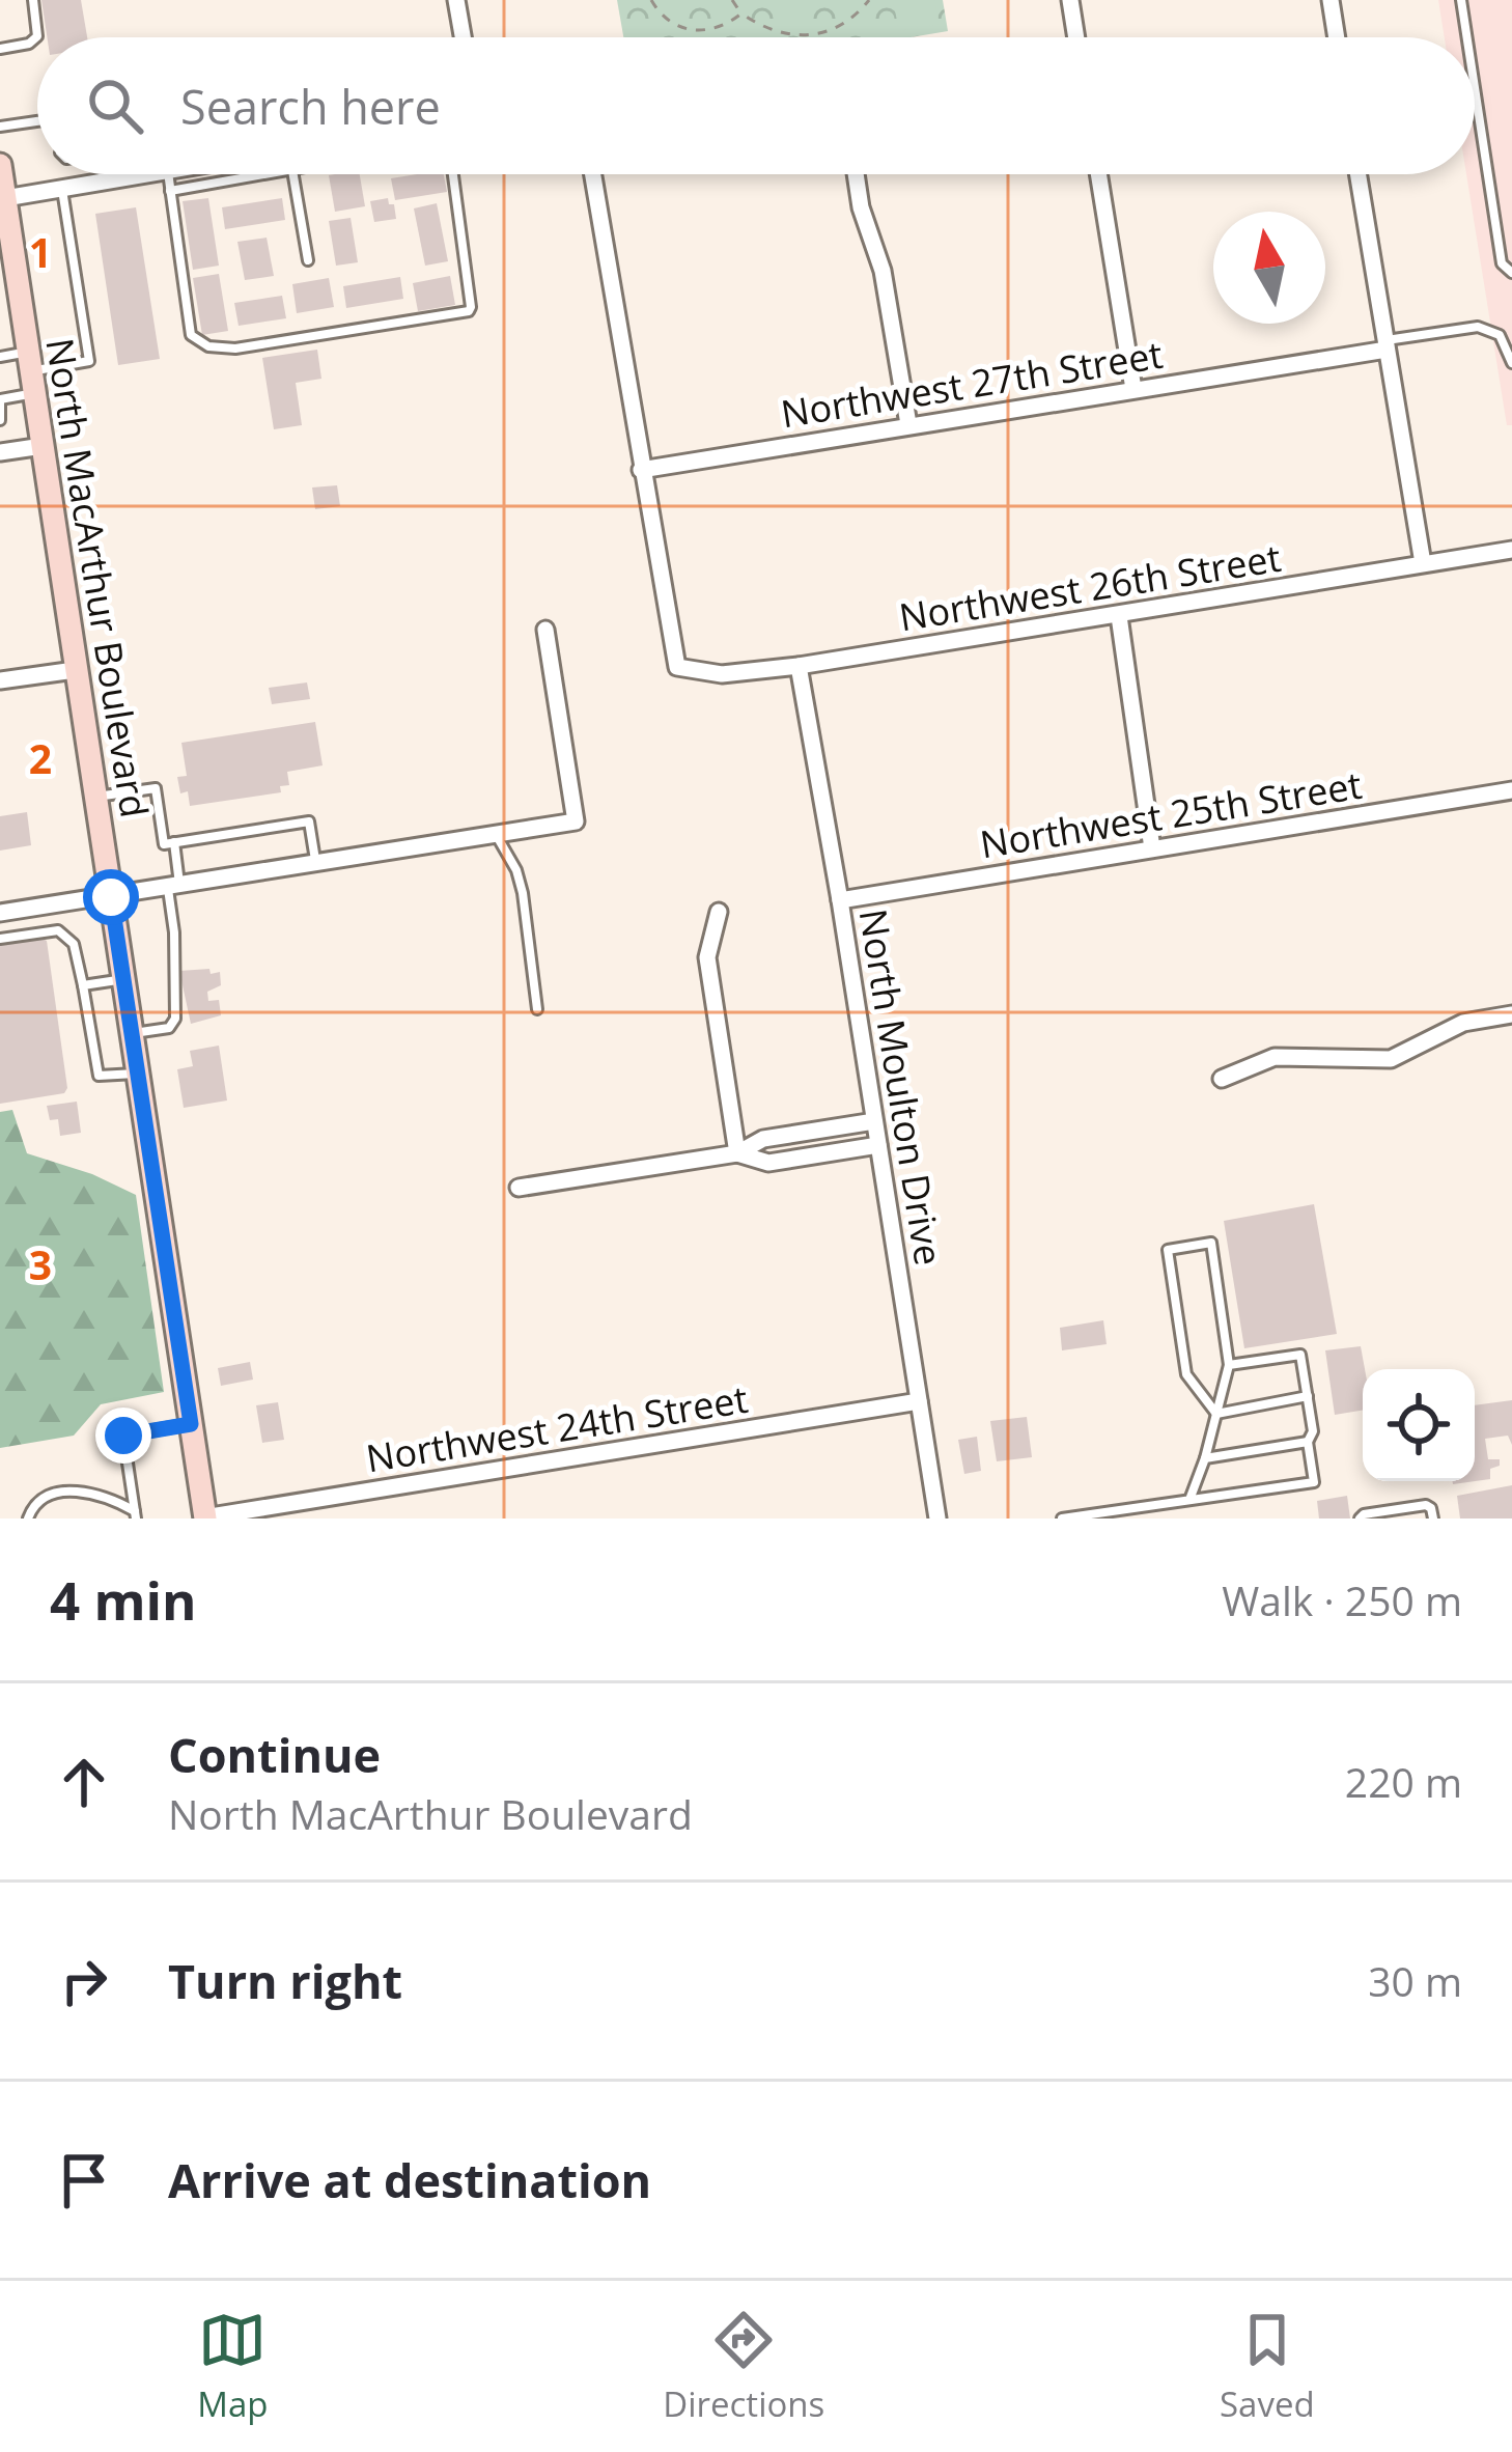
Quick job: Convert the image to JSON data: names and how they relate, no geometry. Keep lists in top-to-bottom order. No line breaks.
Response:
{"streets":{"main road":["North MacArthur Boulevard"],"street":["Northwest 27th Street","Northwest 26th Street","Northwest 25th Street","North Moulton Drive","Northwest 24th Street"]},"crossings":[["Northwest 27th Street","Northwest 26th Street"],["North MacArthur Boulevard","Northwest 24th Street"],["Northwest 26th Street","North Moulton Drive"],["Northwest 25th Street","North Moulton Drive"],["North Moulton Drive","Northwest 24th Street"]],"north":"top","page":{"search":"Search here","heading":["4 min","Walk · 250 m"],"list":[["Continue","North MacArthur Boulevard","220 m"],["Turn right","30 m"],"Arrive at destination"],"nav":["Map","Directions","Saved"]},"grid":{"rows":["1","2","3"]}}
